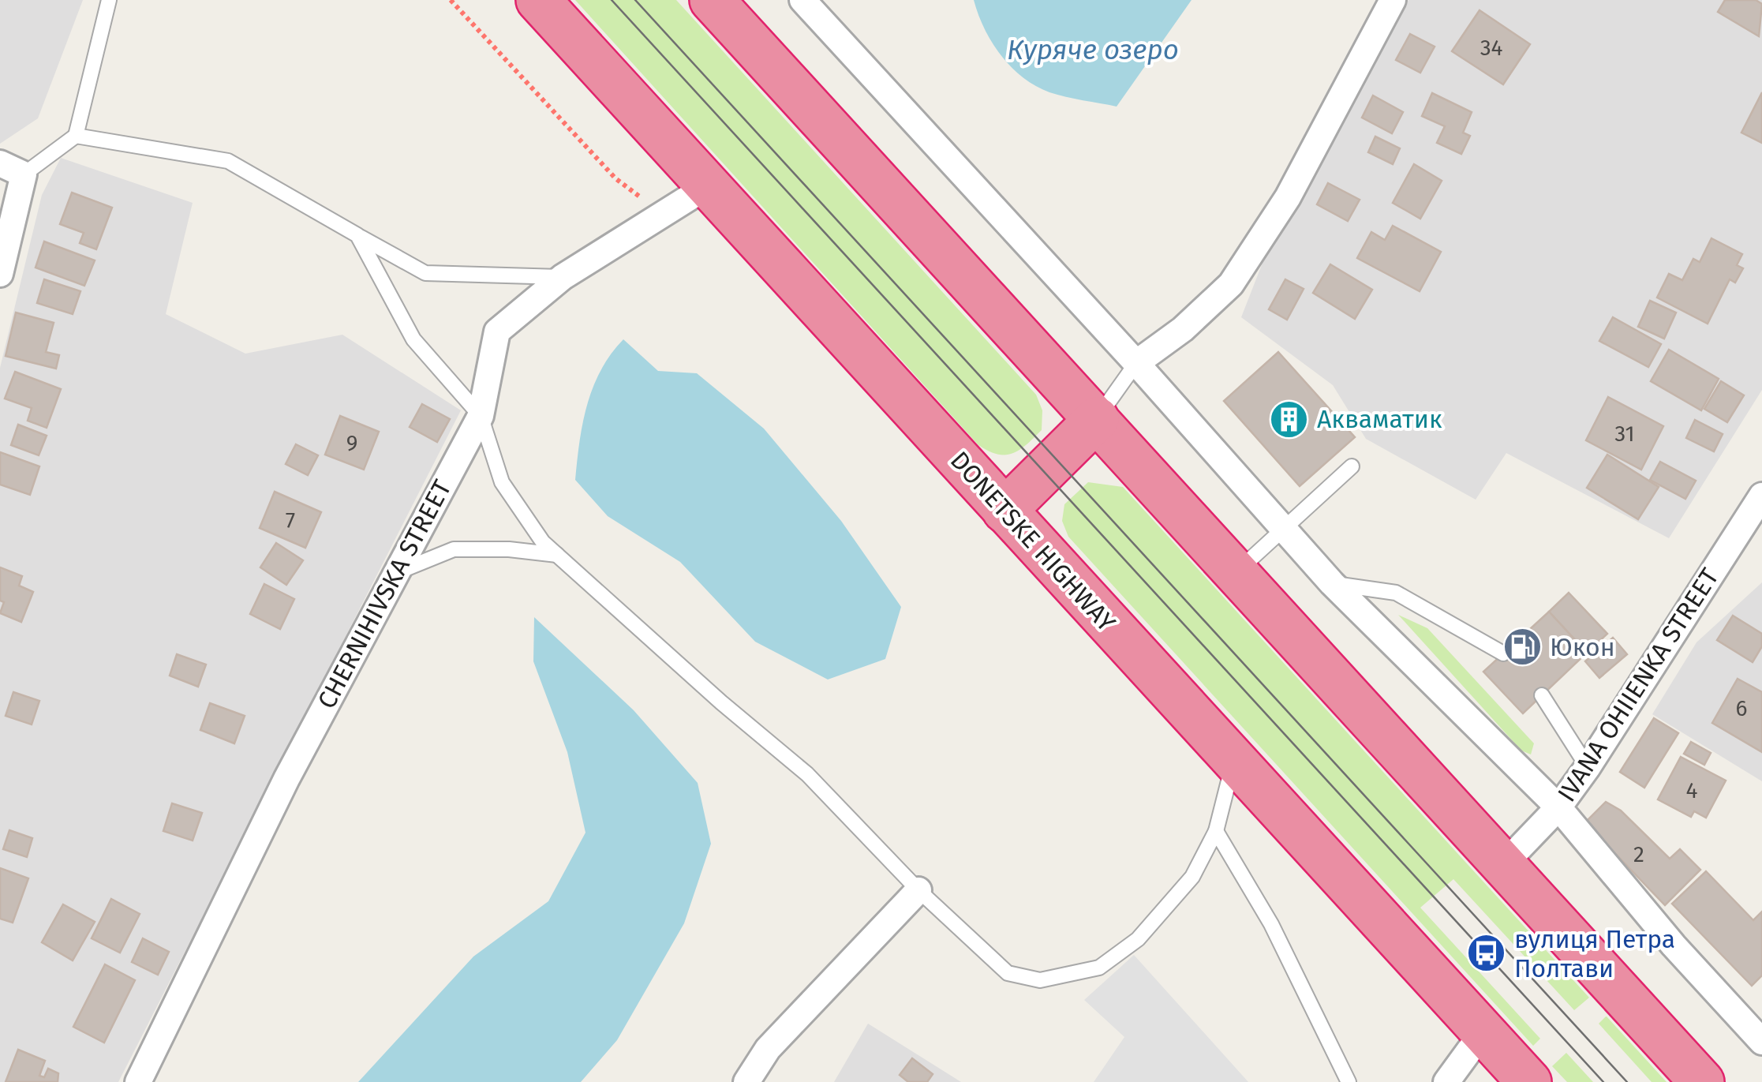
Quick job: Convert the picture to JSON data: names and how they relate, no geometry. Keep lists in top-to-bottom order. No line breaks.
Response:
{"streets":{"highway":["DONETSKE HIGHWAY"],"street":["CHERNIHIVSKA STREET","IVANA OHIIENKA STREET"]},"crossings":[["DONETSKE HIGHWAY","CHERNIHIVSKA STREET"]],"water":["Куряче озеро"],"places":{"building":["Акваматик"],"fuel station":["Юкон"],"bus stop":["вулиця Петра Полтави"]},"house_numbers":["34","31","9","7","6","4","2"]}
